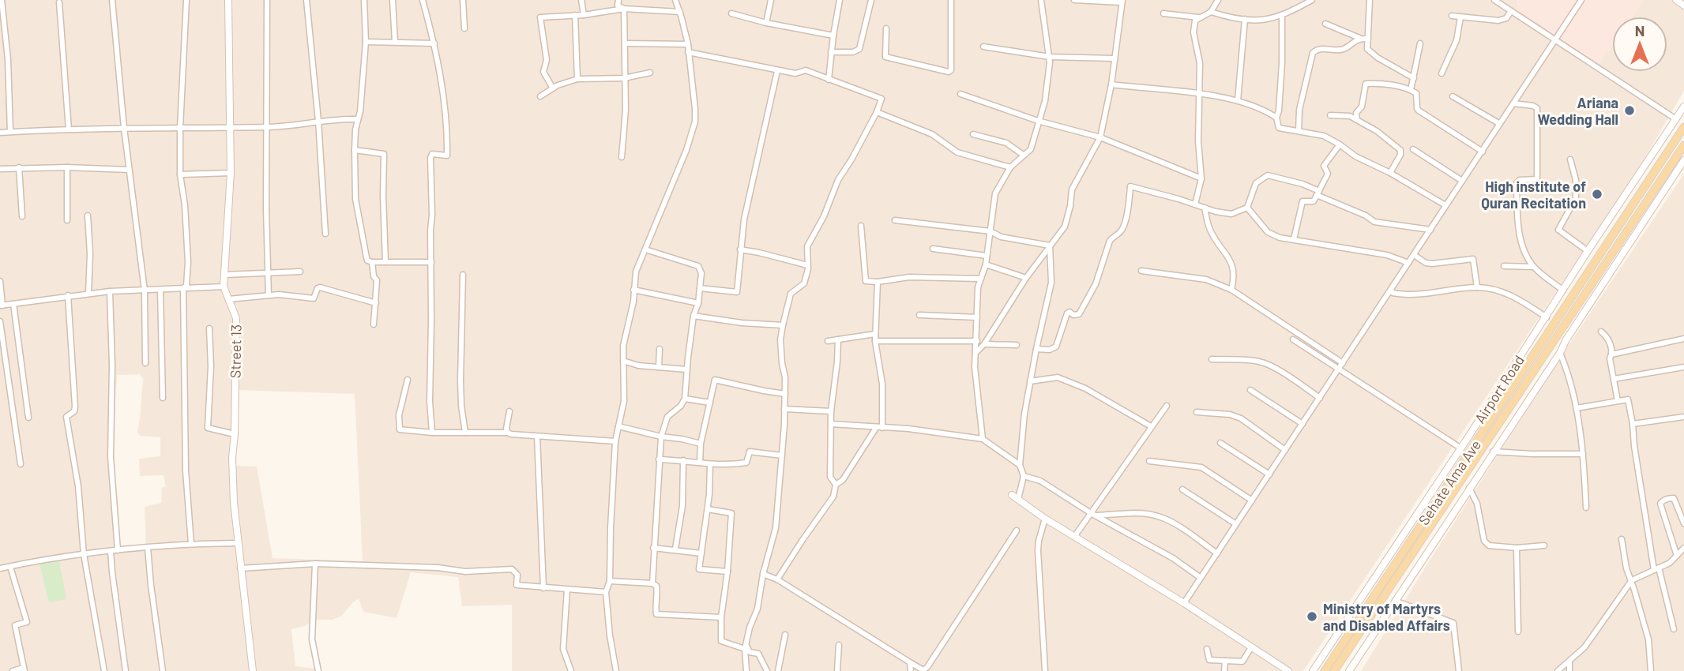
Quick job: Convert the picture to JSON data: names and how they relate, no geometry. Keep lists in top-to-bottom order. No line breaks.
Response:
{"streets":{"main road":["Street 13","Airport Road","Sehate Ama Ave"]},"places":["Ariana Wedding Hall","High institute of Quran Recitation","Ministry of Martyrs and Disabled Affairs"],"north":"top"}
